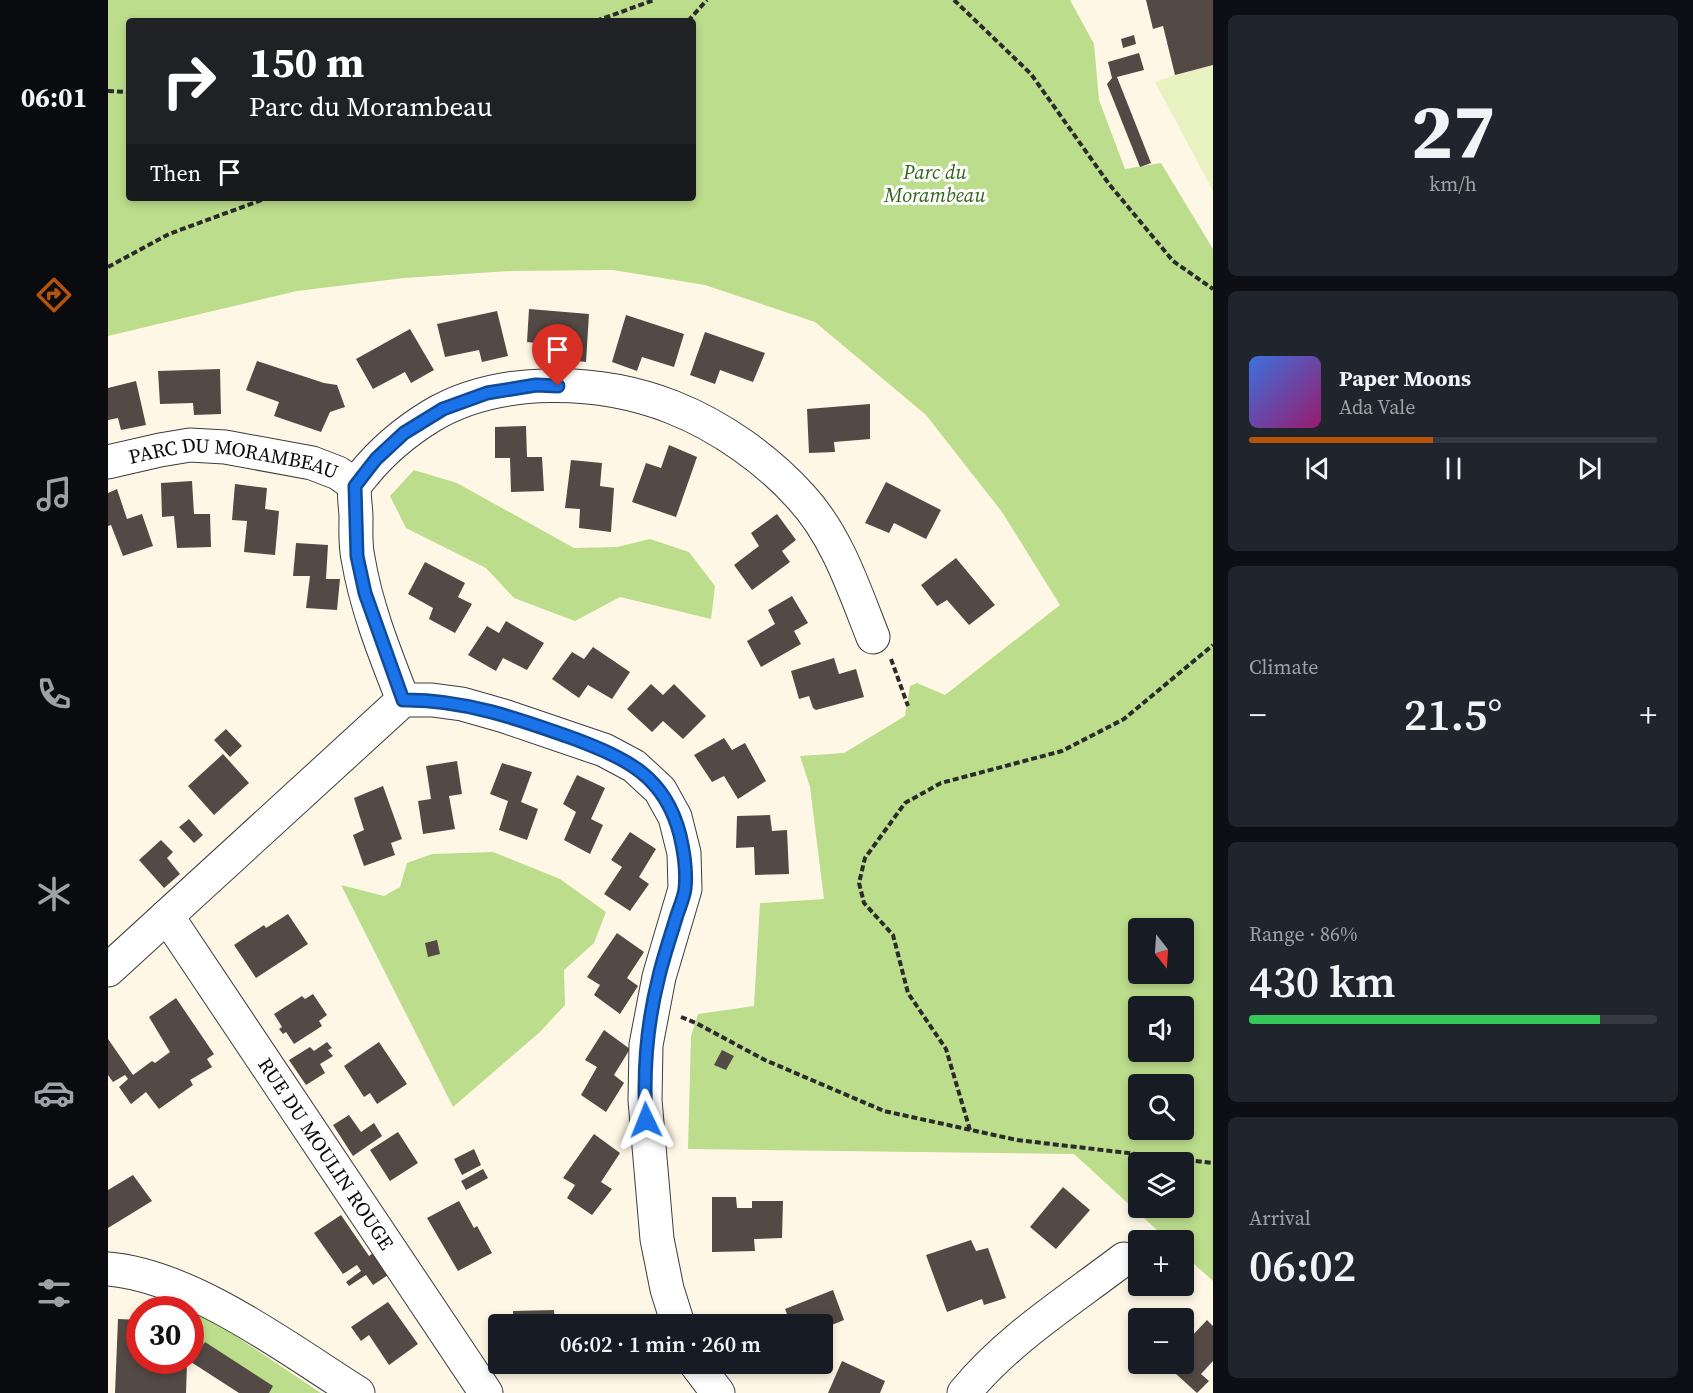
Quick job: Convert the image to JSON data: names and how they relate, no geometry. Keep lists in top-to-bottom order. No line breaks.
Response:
{"streets":{"street":["PARC DU MORAMBEAU","RUE DU MOULIN ROUGE"]},"parks":["Parc du Morambeau"],"north":"bottom","page":{"tabs":"06:01","tile":[["27","km/h"],"Climate",["Range · 86%","430 km"],["Arrival","06:02"]],"turn":["150 m","Parc du Morambeau"],"then":"Then","song":["Paper Moons","Ada Vale"],"heat":["−","21.5°","+"],"map_buttons":["+","−"],"limit":"30","trip":"06:02 · 1 min · 260 m"}}
